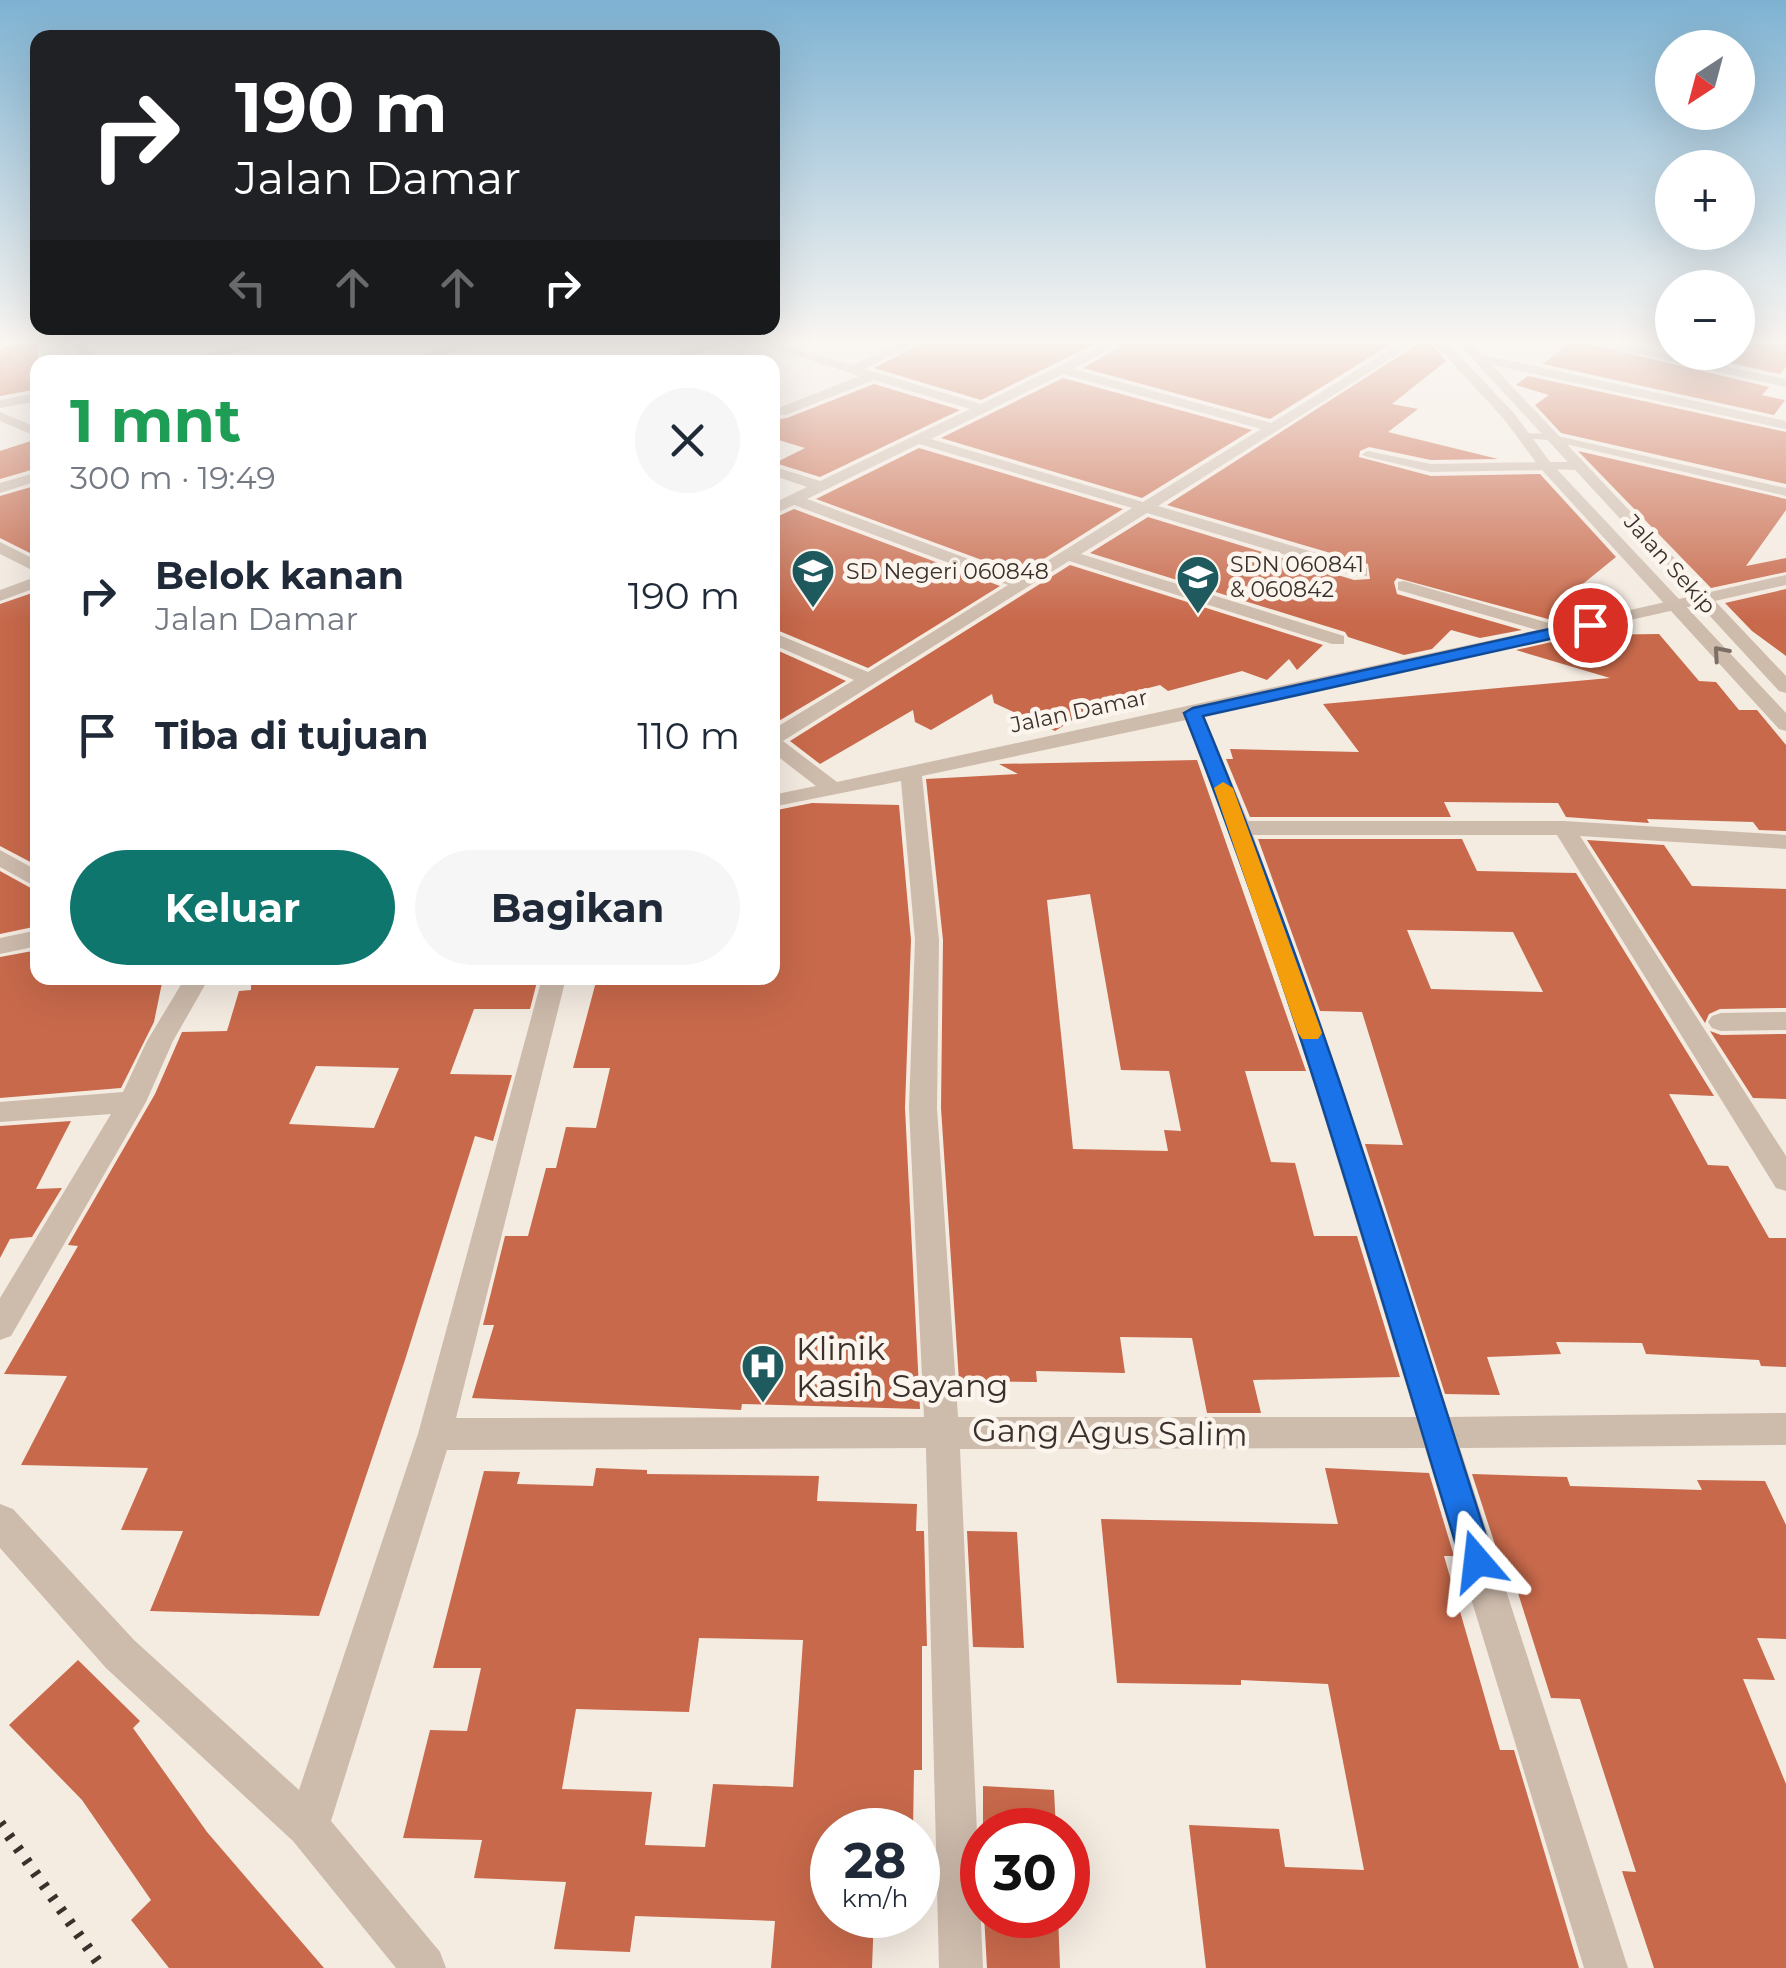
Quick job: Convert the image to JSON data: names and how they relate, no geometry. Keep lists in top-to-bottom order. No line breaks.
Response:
{"streets":{"street":["Jalan Sekip","Jalan Damar","Gang Agus Salim"]},"crossings":[["Jalan Sekip","Jalan Damar"]],"places":{"school or university":["SD Negeri 060848","SDN 060841 & 060842"],"hospital":["Klinik Kasih Sayang"]},"north":"bottom left","page":{"map_buttons":["+","−"],"turn":["190 m","Jalan Damar"],"heading":["1 mnt","300 m · 19:49"],"list":[{"name":"Belok kanan","note":"Jalan Damar","value":"190 m"},{"name":"Tiba di tujuan","value":"110 m"}],"buttons":["Keluar","Bagikan"],"speed":"28 km/h","limit":"30"}}
